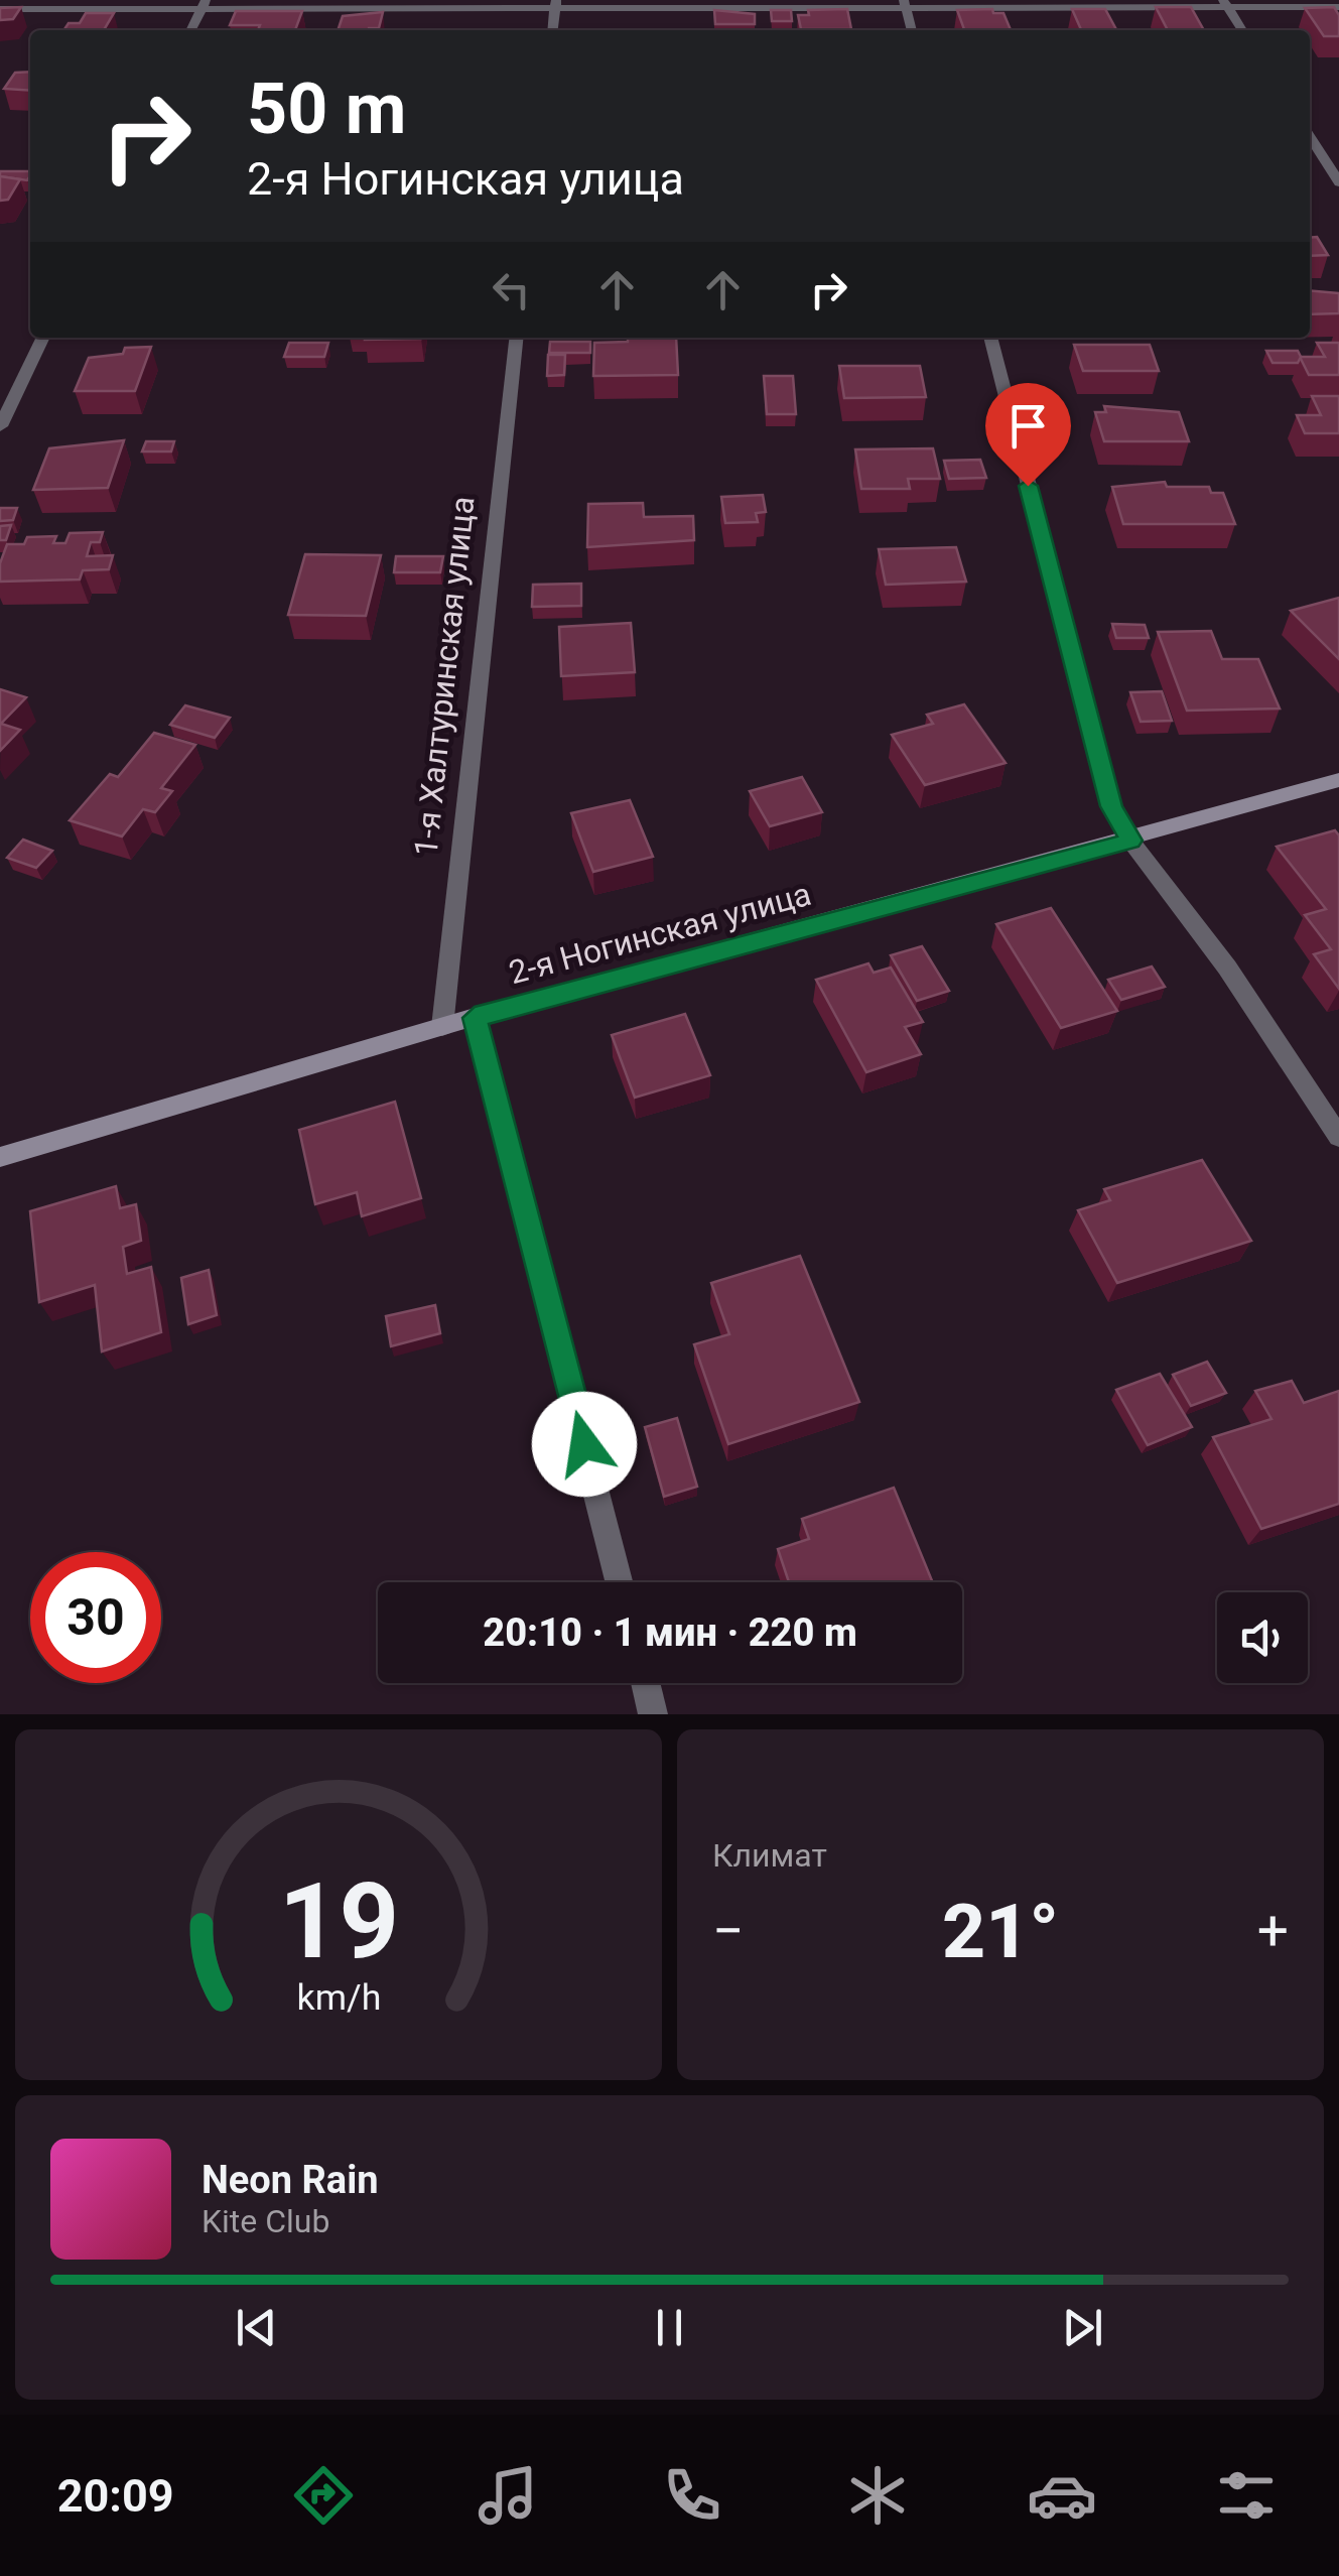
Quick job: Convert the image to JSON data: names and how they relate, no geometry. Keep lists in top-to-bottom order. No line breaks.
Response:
{"streets":{"street":["1-я Халтуринская улица","2-я Ногинская улица"]},"crossings":[["1-я Халтуринская улица","2-я Ногинская улица"]],"page":{"turn":["50 m","2-я Ногинская улица"],"limit":"30","trip":"20:10 · 1 мин · 220 m","tile":"Климат","heat":["−","21°","+"],"song":["Neon Rain","Kite Club"],"tabs":"20:09","gauge":["19","km/h"]}}
